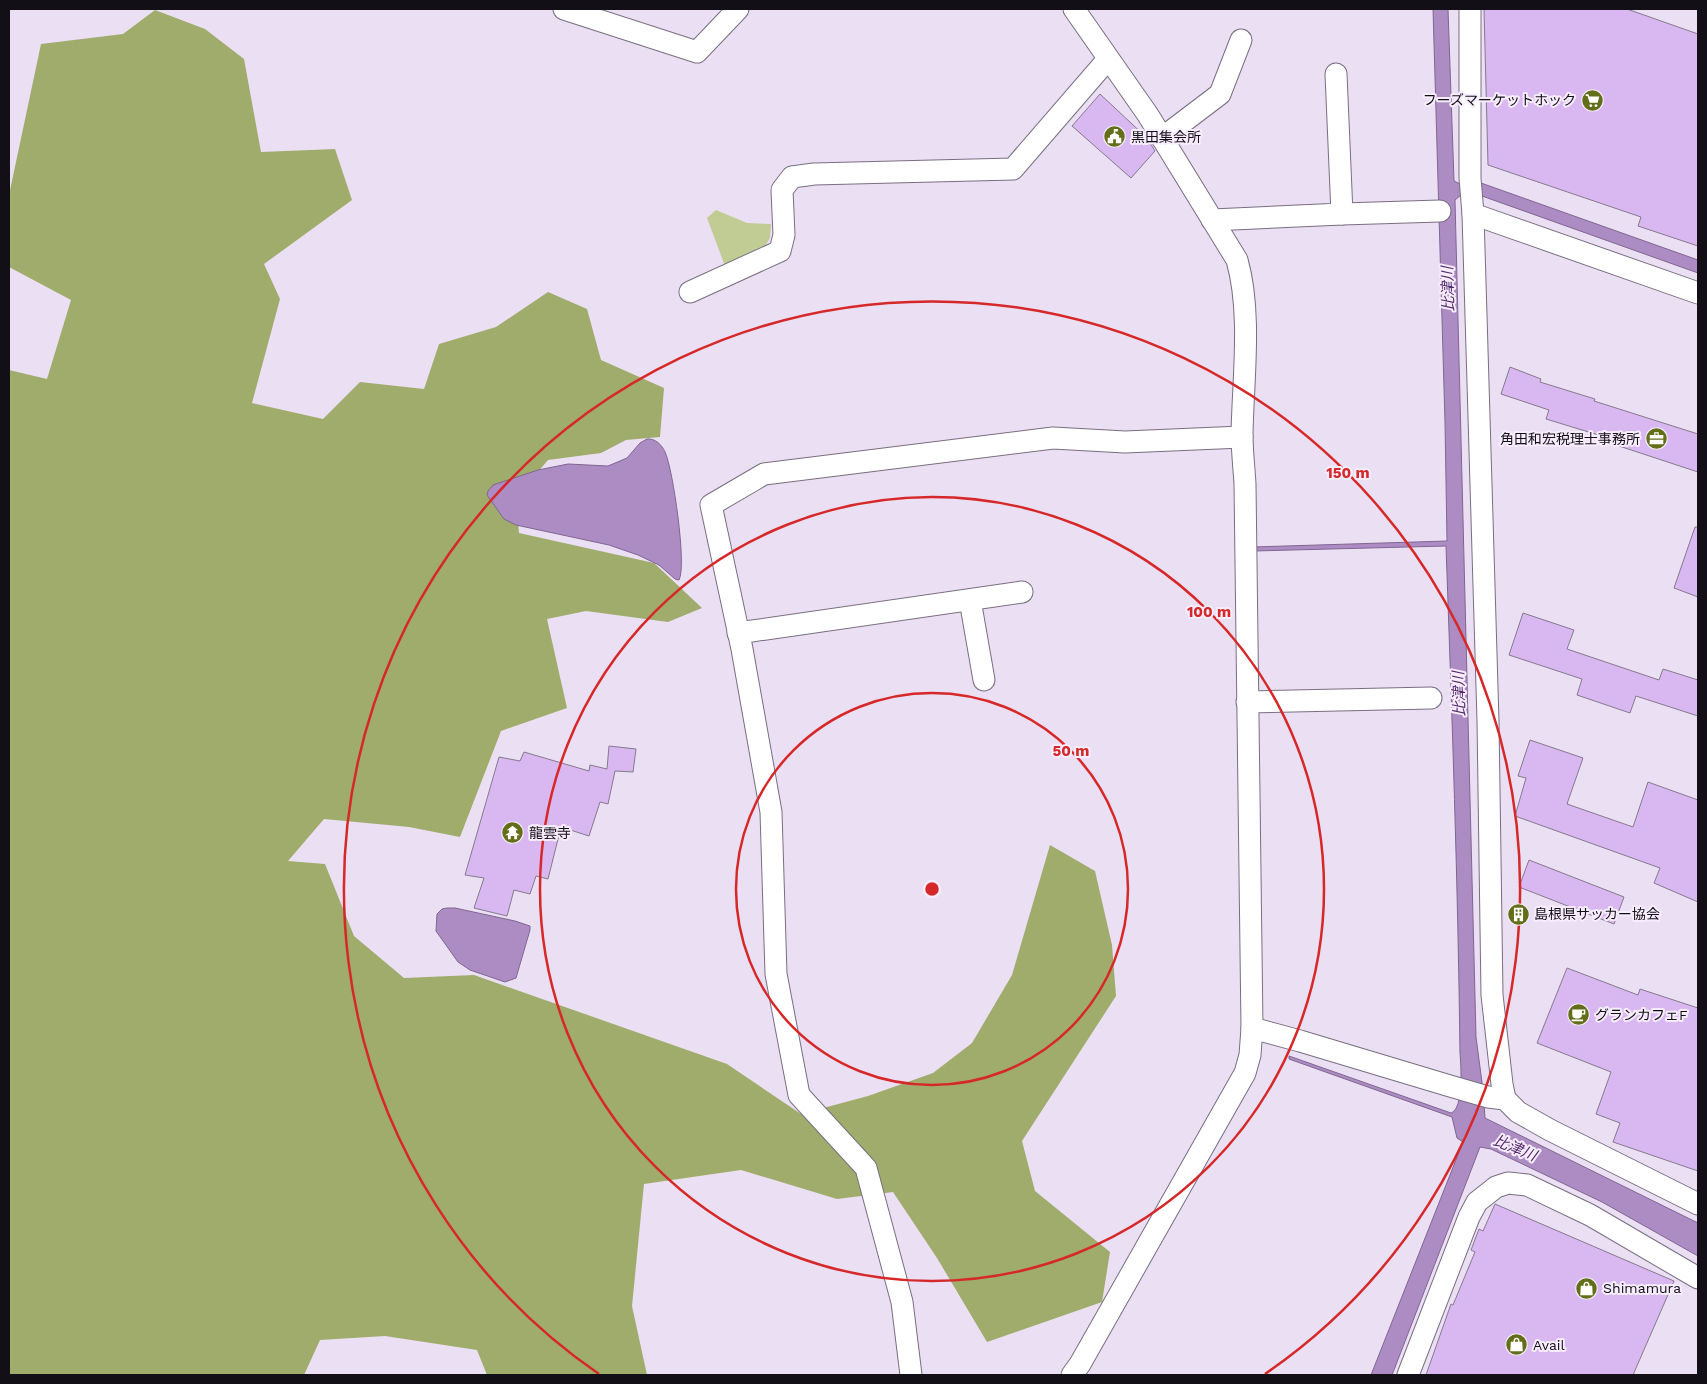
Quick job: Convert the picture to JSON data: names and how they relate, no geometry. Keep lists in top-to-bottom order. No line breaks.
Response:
{"water":["比津川"],"places":{"supermarket":["フーズマーケットホック"],"public building":["黒田集会所"],"office":["角田和宏税理士事務所"],"temple":["龍雲寺"],"building":["島根県サッカー協会"],"cafe":["グランカフェF"],"shop":["Shimamura","Avail"]},"rings":["150 m","100 m","50 m"]}
